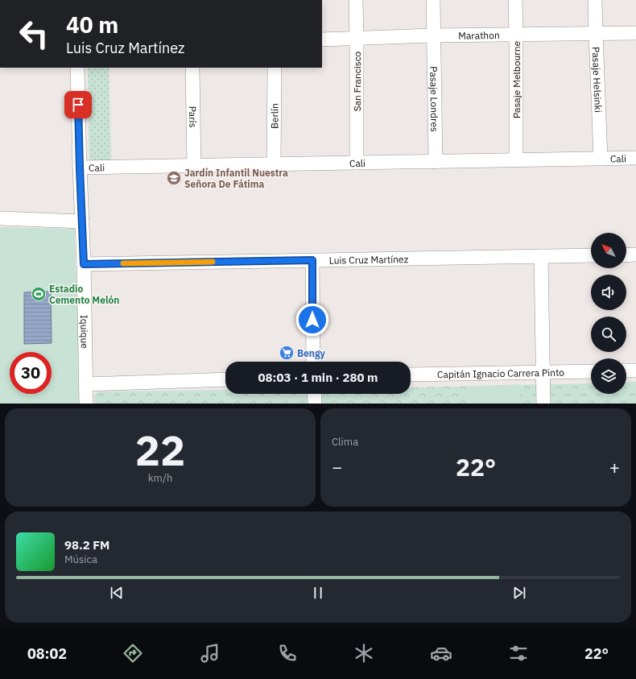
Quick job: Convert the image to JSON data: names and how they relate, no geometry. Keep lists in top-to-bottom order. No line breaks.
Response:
{"streets":{"street":["Marathon","Pasaje Melbourne","Pasaje Helsinki","San Francisco","Pasaje Londres","Berlín","París","Cali","Luis Cruz Martínez","Iquique","Capitán Ignacio Carrera Pinto"]},"crossings":[["Marathon","Pasaje Melbourne"],["Marathon","Pasaje Helsinki"],["Marathon","San Francisco"],["Marathon","Pasaje Londres"],["Pasaje Melbourne","Cali"],["Pasaje Helsinki","Cali"],["San Francisco","Cali"],["Pasaje Londres","Cali"],["Berlín","Cali"],["París","Cali"],["Cali","Iquique"],["Luis Cruz Martínez","Iquique"]],"places":{"school or university":["Jardín Infantil Nuestra Señora De Fátima"],"sports":["Estadio Cemento Melón"],"supermarket":["Bengy"]},"north":"top left","page":{"turn":["40 m","Luis Cruz Martínez"],"limit":"30","trip":"08:03 · 1 min · 280 m","tile":[["22","km/h"],"Clima"],"heat":["−","22°","+"],"song":["98.2 FM","Música"],"tabs":["08:02","22°"]}}
